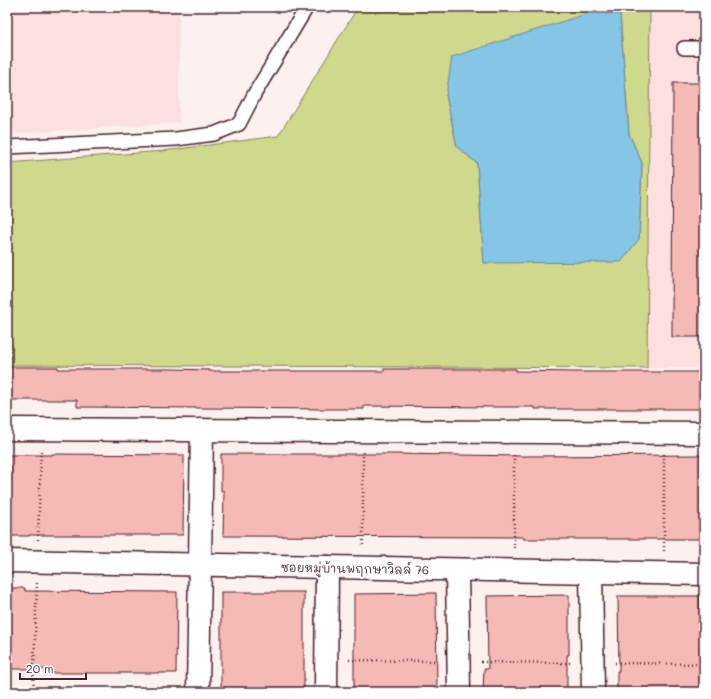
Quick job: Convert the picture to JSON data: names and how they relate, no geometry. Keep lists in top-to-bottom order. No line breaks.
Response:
{"streets":{"street":["ซอยหมู่บ้านพฤกษาวิลล์ 76"]},"scale_bar":"20 m"}
